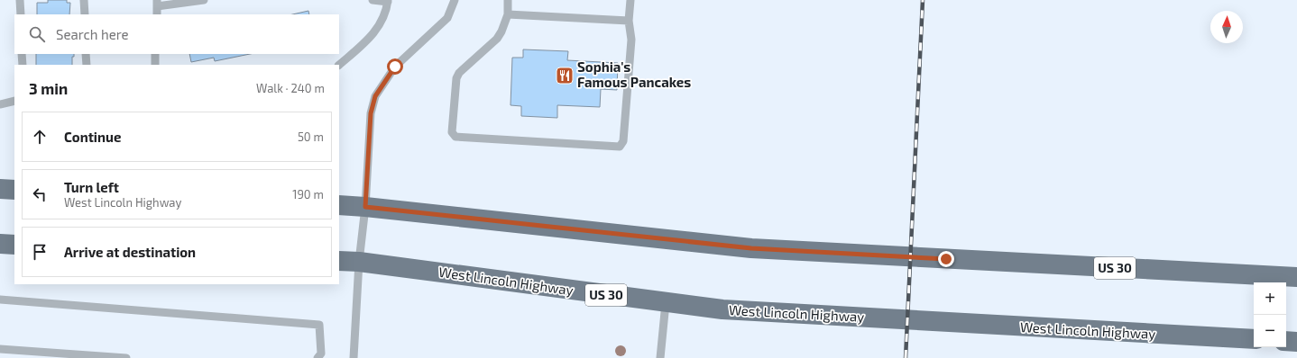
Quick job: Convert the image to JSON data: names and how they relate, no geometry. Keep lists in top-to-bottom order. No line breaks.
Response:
{"streets":{"main road":["US 30","West Lincoln Highway"]},"places":{"restaurant":["Sophia's Famous Pancakes"]},"north":"top","page":{"search":"Search here","heading":["3 min","Walk · 240 m"],"list":[["Continue","50 m"],["Turn left","West Lincoln Highway","190 m"],"Arrive at destination"],"map_buttons":["+","−"]}}
